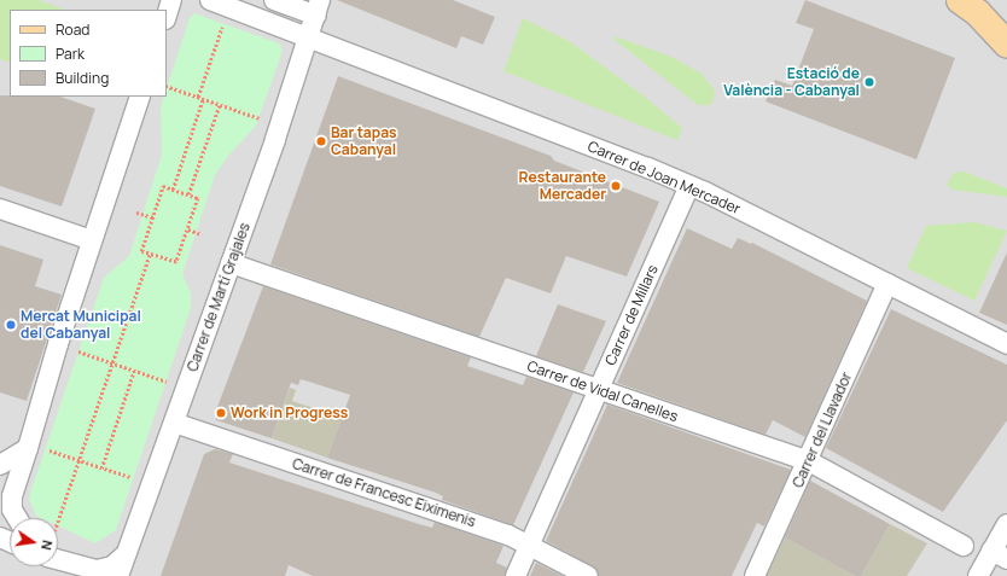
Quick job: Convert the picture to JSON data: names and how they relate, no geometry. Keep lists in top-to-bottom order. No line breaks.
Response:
{"streets":{"street":["Carrer de Joan Mercader","Carrer de Martí Grajales","Carrer de Millars","Carrer de Vidal Canelles","Carrer del Llavador","Carrer de Francesc Eiximenis"]},"crossings":[["Carrer de Joan Mercader","Carrer de Martí Grajales"],["Carrer de Joan Mercader","Carrer de Millars"],["Carrer de Joan Mercader","Carrer del Llavador"],["Carrer de Martí Grajales","Carrer de Vidal Canelles"],["Carrer de Martí Grajales","Carrer de Francesc Eiximenis"],["Carrer de Millars","Carrer de Vidal Canelles"],["Carrer de Millars","Carrer de Francesc Eiximenis"],["Carrer de Vidal Canelles","Carrer del Llavador"]],"places":["Estació de València - Cabanyal","Bar tapas Cabanyal","Restaurante Mercader","Mercat Municipal del Cabanyal","Work in Progress"],"legend":["Road","Park","Building"],"north":"right"}
